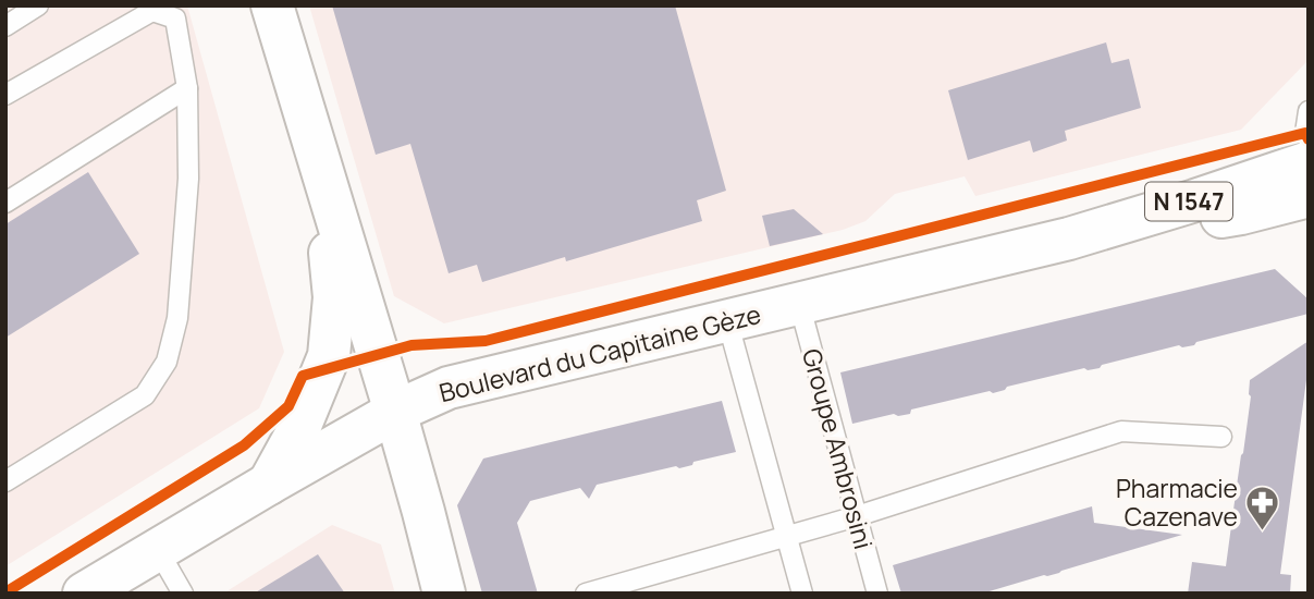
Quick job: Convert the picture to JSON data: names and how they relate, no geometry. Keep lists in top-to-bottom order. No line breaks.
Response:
{"streets":{"main road":["N 1547","Boulevard du Capitaine Gèze"],"lane":["Groupe Ambrosini"]},"crossings":[["Boulevard du Capitaine Gèze","Groupe Ambrosini"]],"places":{"pharmacy":["Pharmacie Cazenave"]}}
